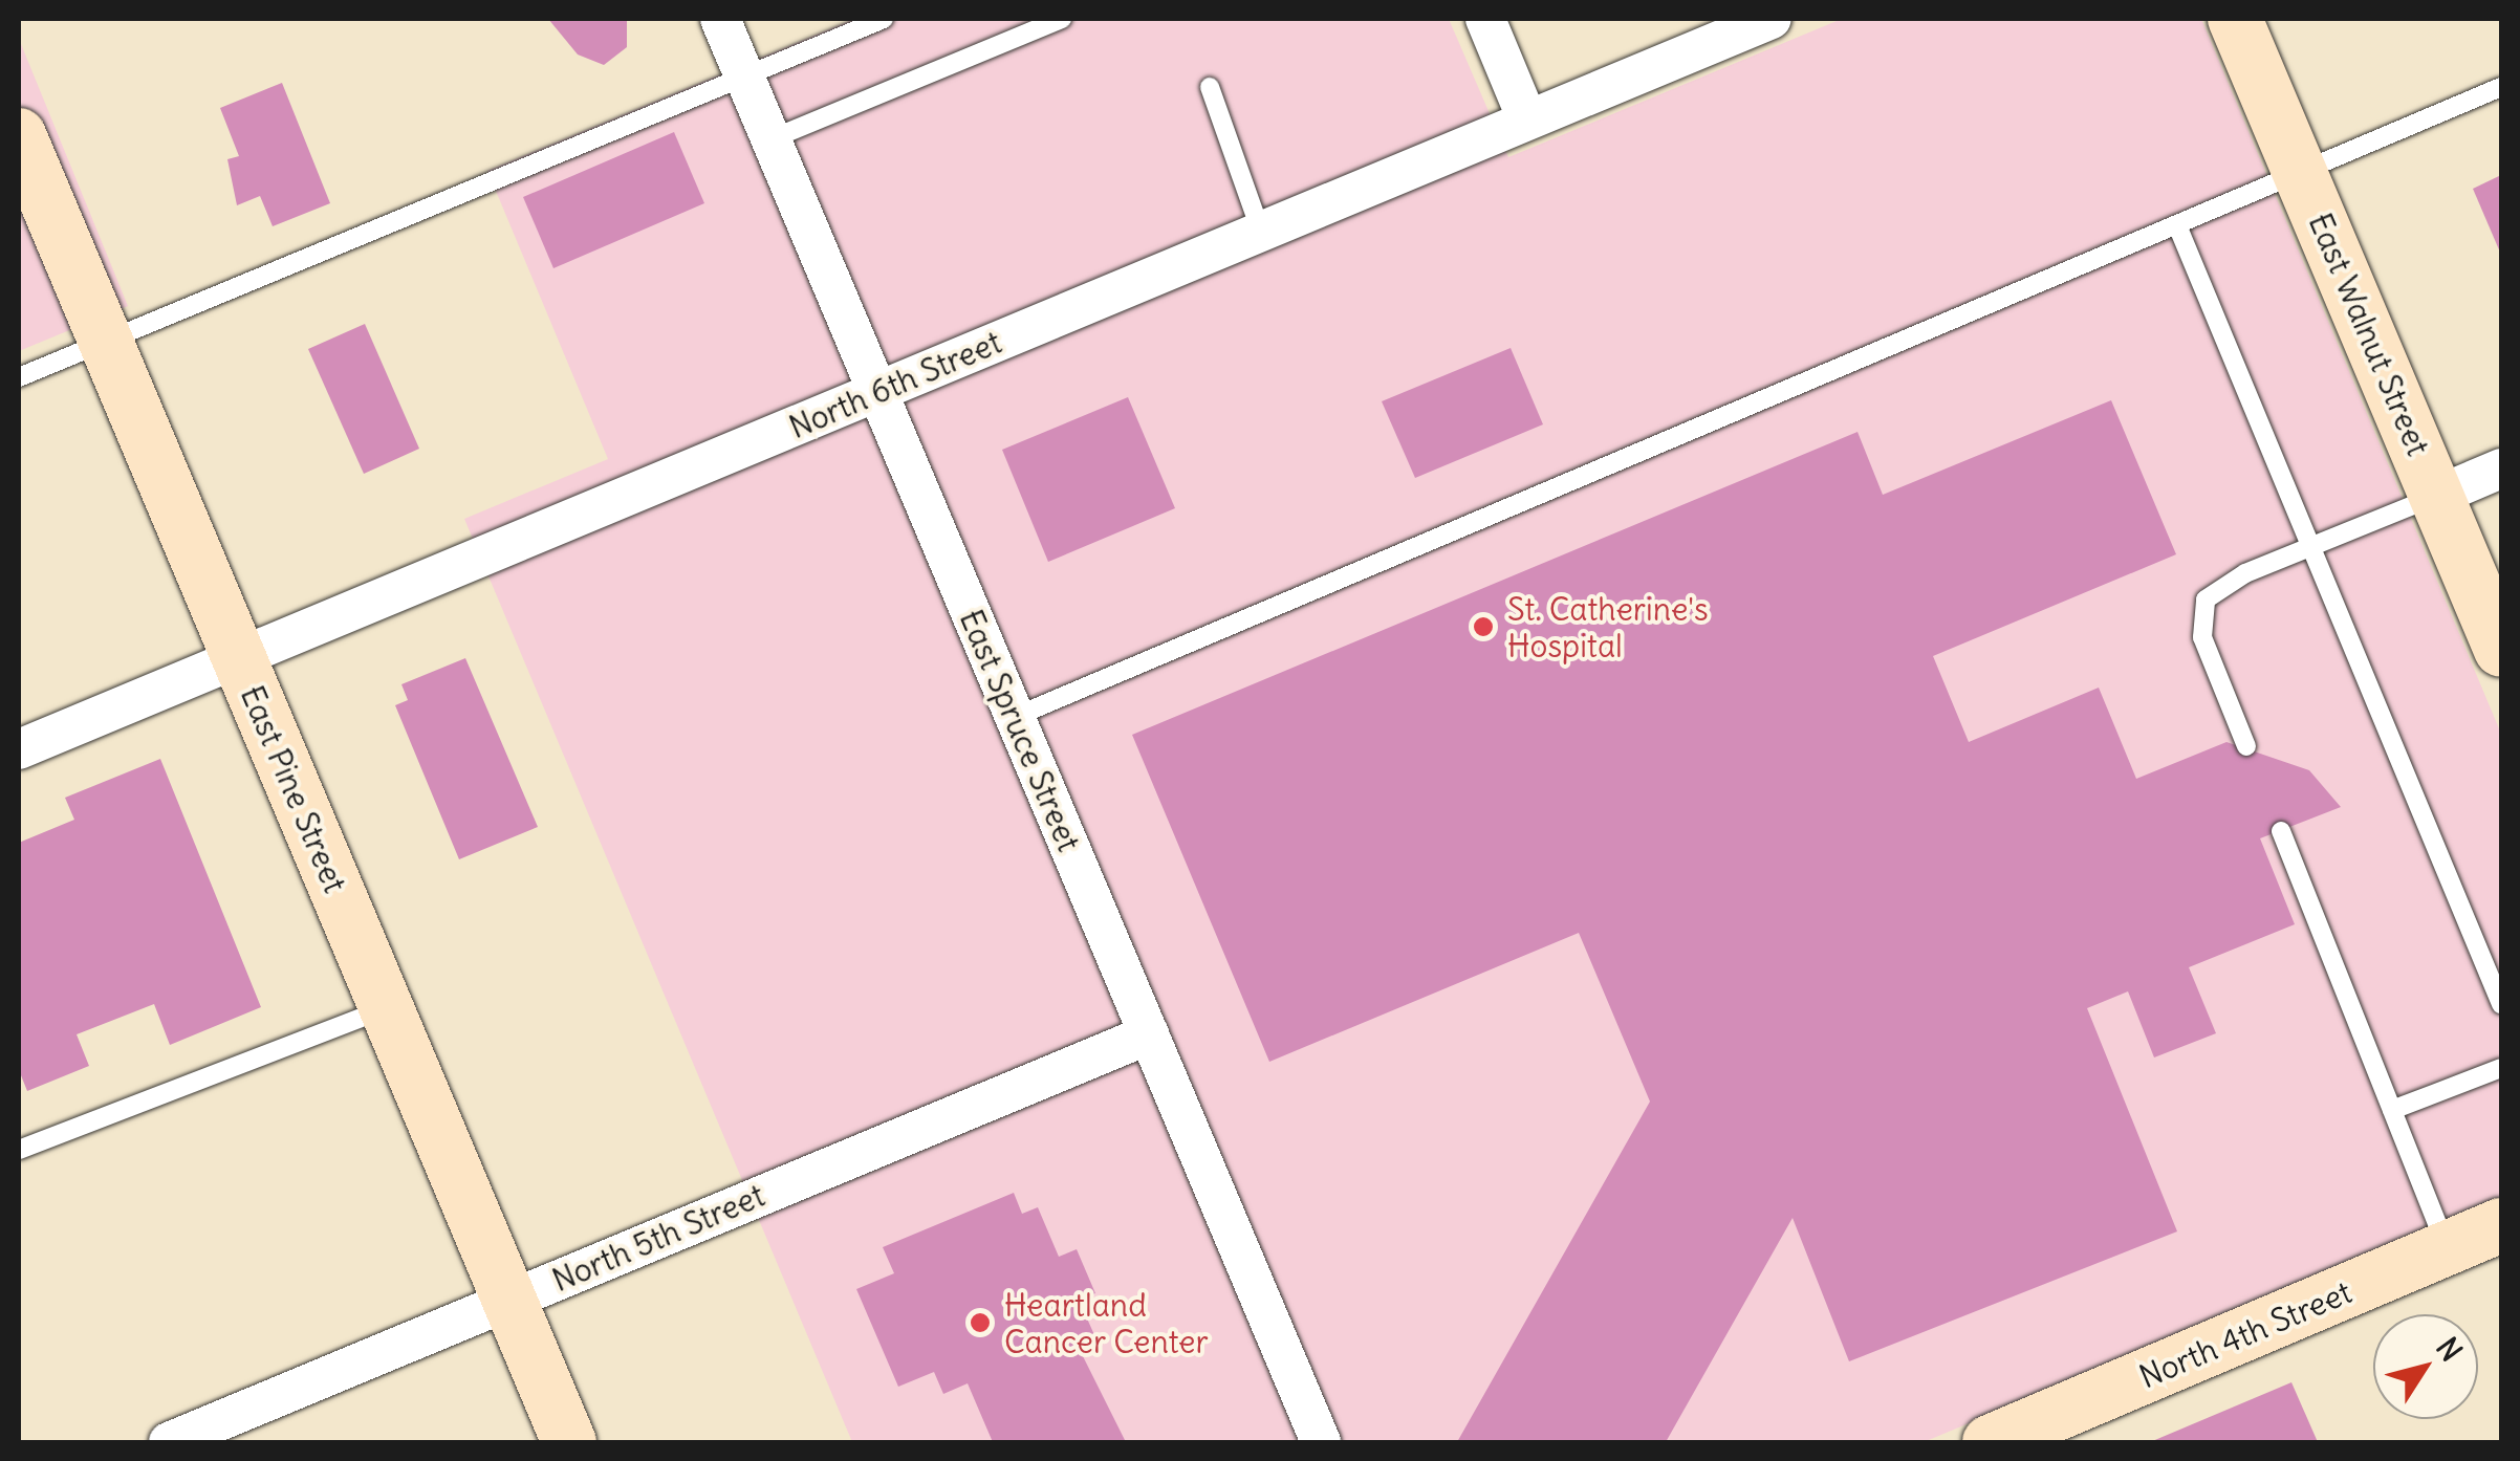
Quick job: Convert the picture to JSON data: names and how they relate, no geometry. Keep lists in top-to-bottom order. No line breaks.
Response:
{"streets":{"street":["East Walnut Street","North 6th Street","East Spruce Street","East Pine Street","North 5th Street","North 4th Street"]},"crossings":[["North 6th Street","East Spruce Street"],["North 6th Street","East Pine Street"],["East Spruce Street","North 5th Street"],["East Pine Street","North 5th Street"]],"places":["St. Catherine's Hospital","Heartland Cancer Center"],"north":"top right"}
